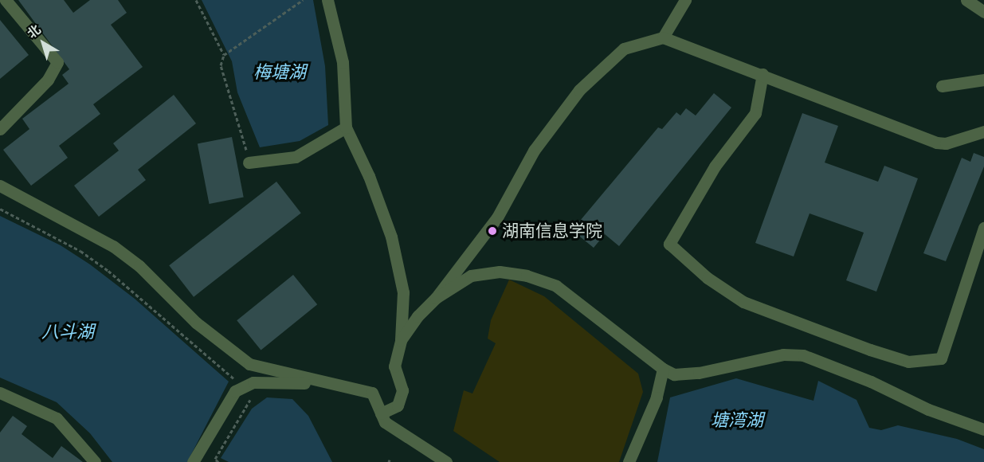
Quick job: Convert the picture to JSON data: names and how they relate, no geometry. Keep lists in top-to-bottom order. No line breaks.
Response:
{"water":["梅塘湖","八斗湖","塘湾湖"],"places":["湖南信息学院"],"north":"top left"}
